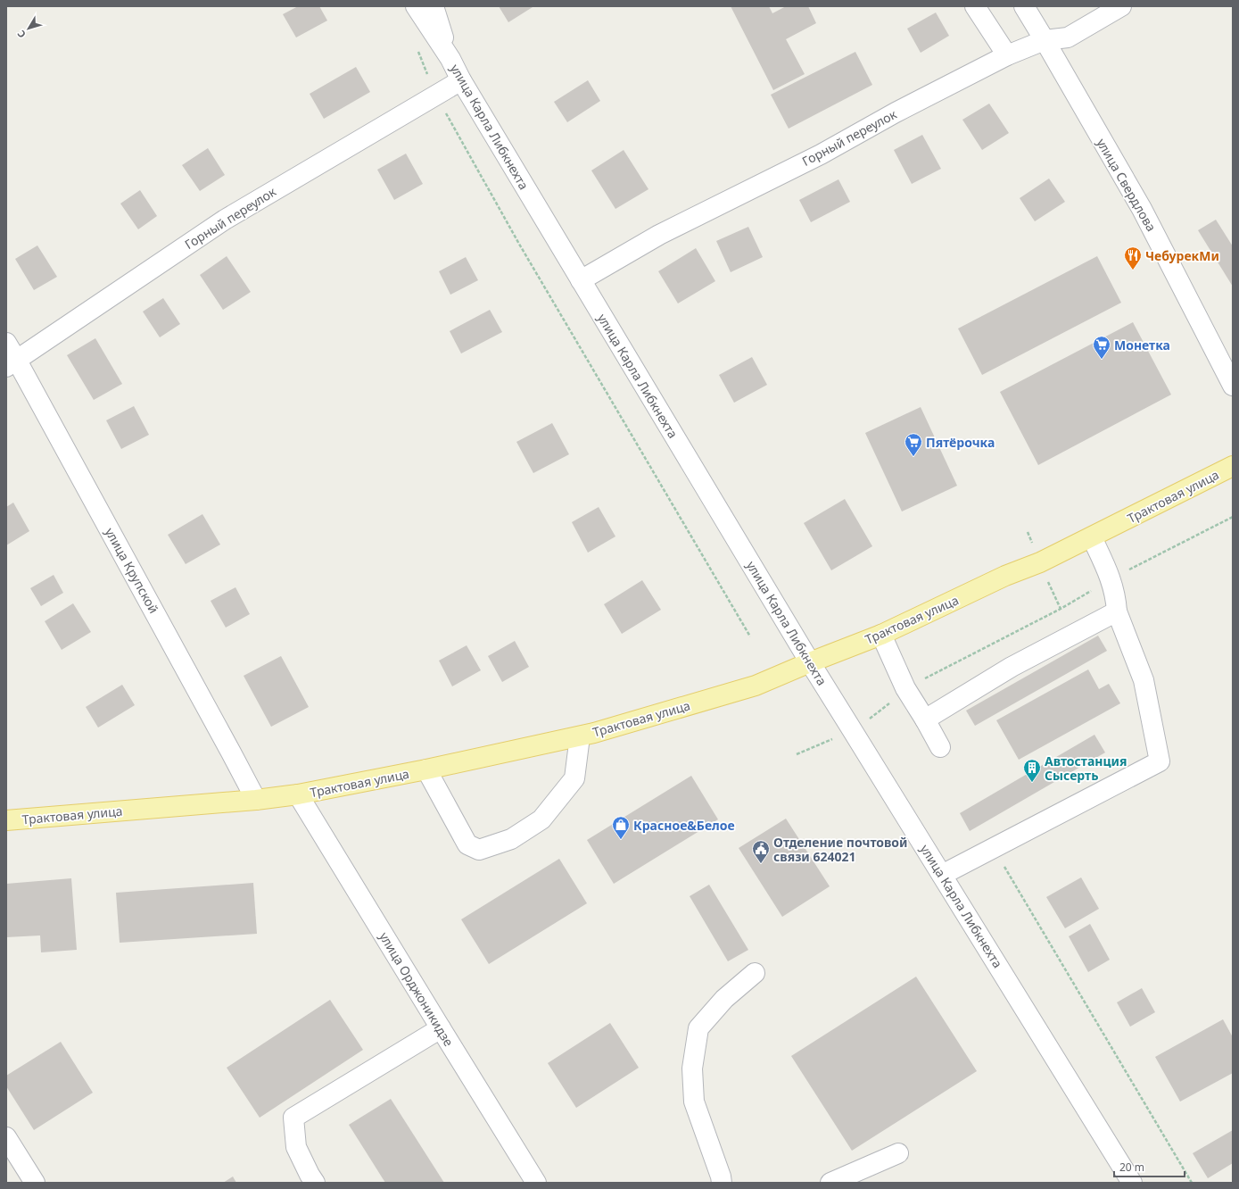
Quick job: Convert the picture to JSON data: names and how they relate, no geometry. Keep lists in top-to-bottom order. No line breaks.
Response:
{"streets":{"main road":["Трактовая улица"],"street":["улица Карла Либкнехта","Горный переулок","улица Свердлова","улица Крупской","улица Орджоникидзе"]},"crossings":[["улица Карла Либкнехта","Горный переулок"],["улица Карла Либкнехта","Трактовая улица"],["Горный переулок","улица Свердлова"],["Горный переулок","улица Крупской"],["Трактовая улица","улица Крупской"],["Трактовая улица","улица Орджоникидзе"]],"places":{"restaurant":["ЧебурекМи"],"supermarket":["Монетка","Пятёрочка"],"building":["Автостанция Сысерть"],"shop":["Красное&Белое"],"public building":["Отделение почтовой связи 624021"]},"scale_bar":"20 m","north":"bottom left"}
